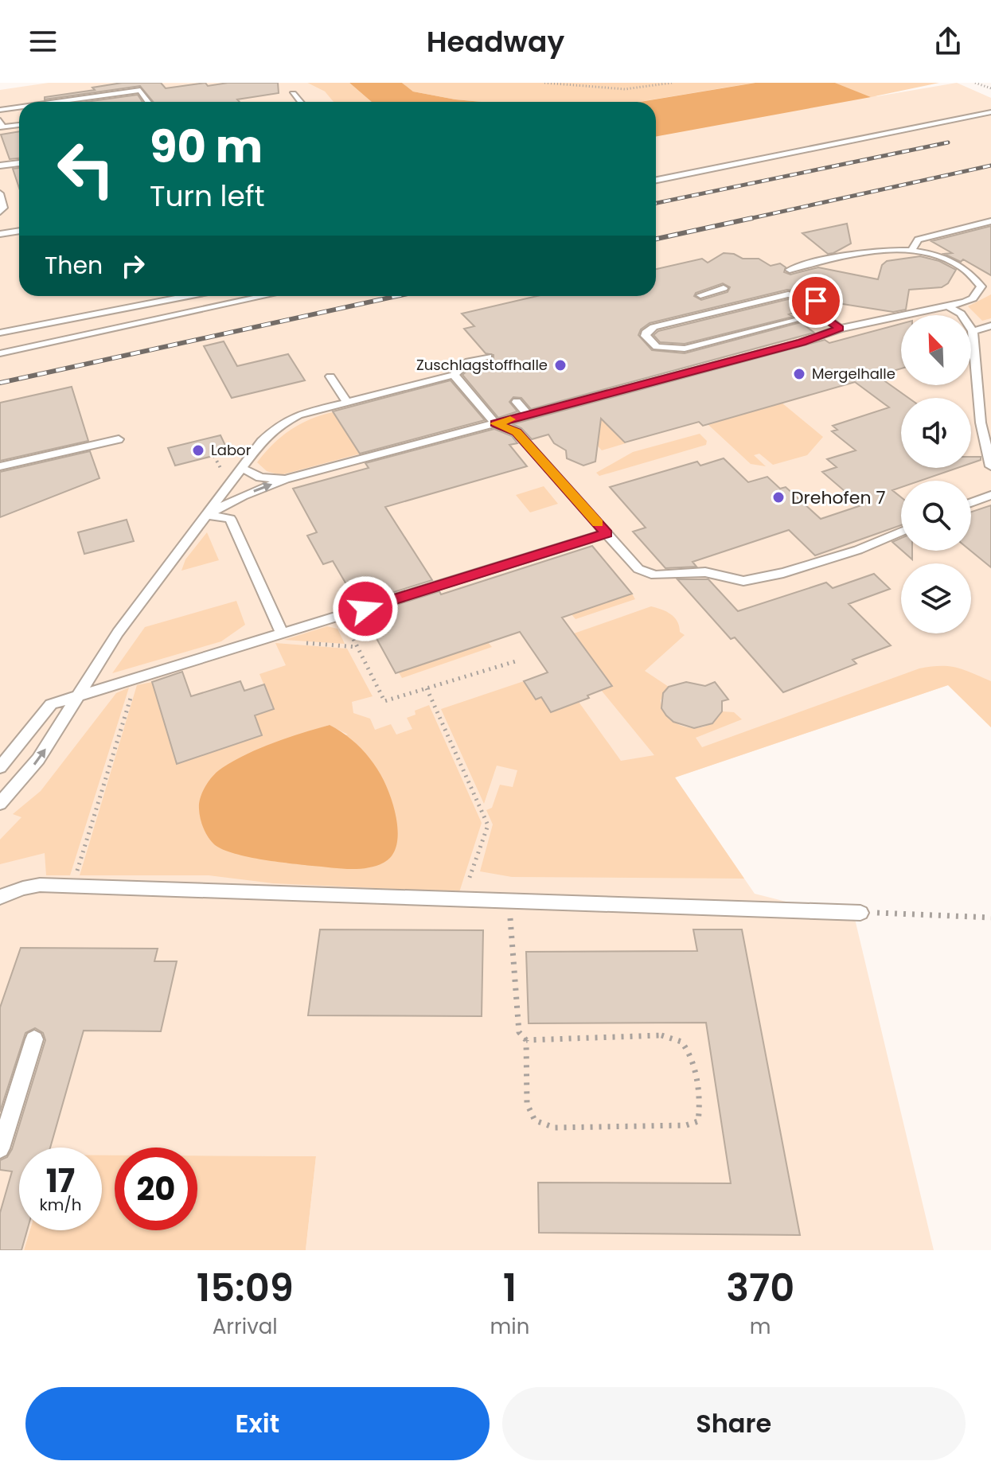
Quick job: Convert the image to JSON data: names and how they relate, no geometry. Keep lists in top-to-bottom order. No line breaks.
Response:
{"places":["Zuschlagstoffhalle","Mergelhalle","Labor","Drehofen 7"],"north":"top left","page":{"header":"Headway","turn":["90 m","Turn left"],"then":"Then","speed":"17 km/h","limit":"20","eta":["15:09","Arrival","1","min","370","m"],"buttons":["Exit","Share"]}}
